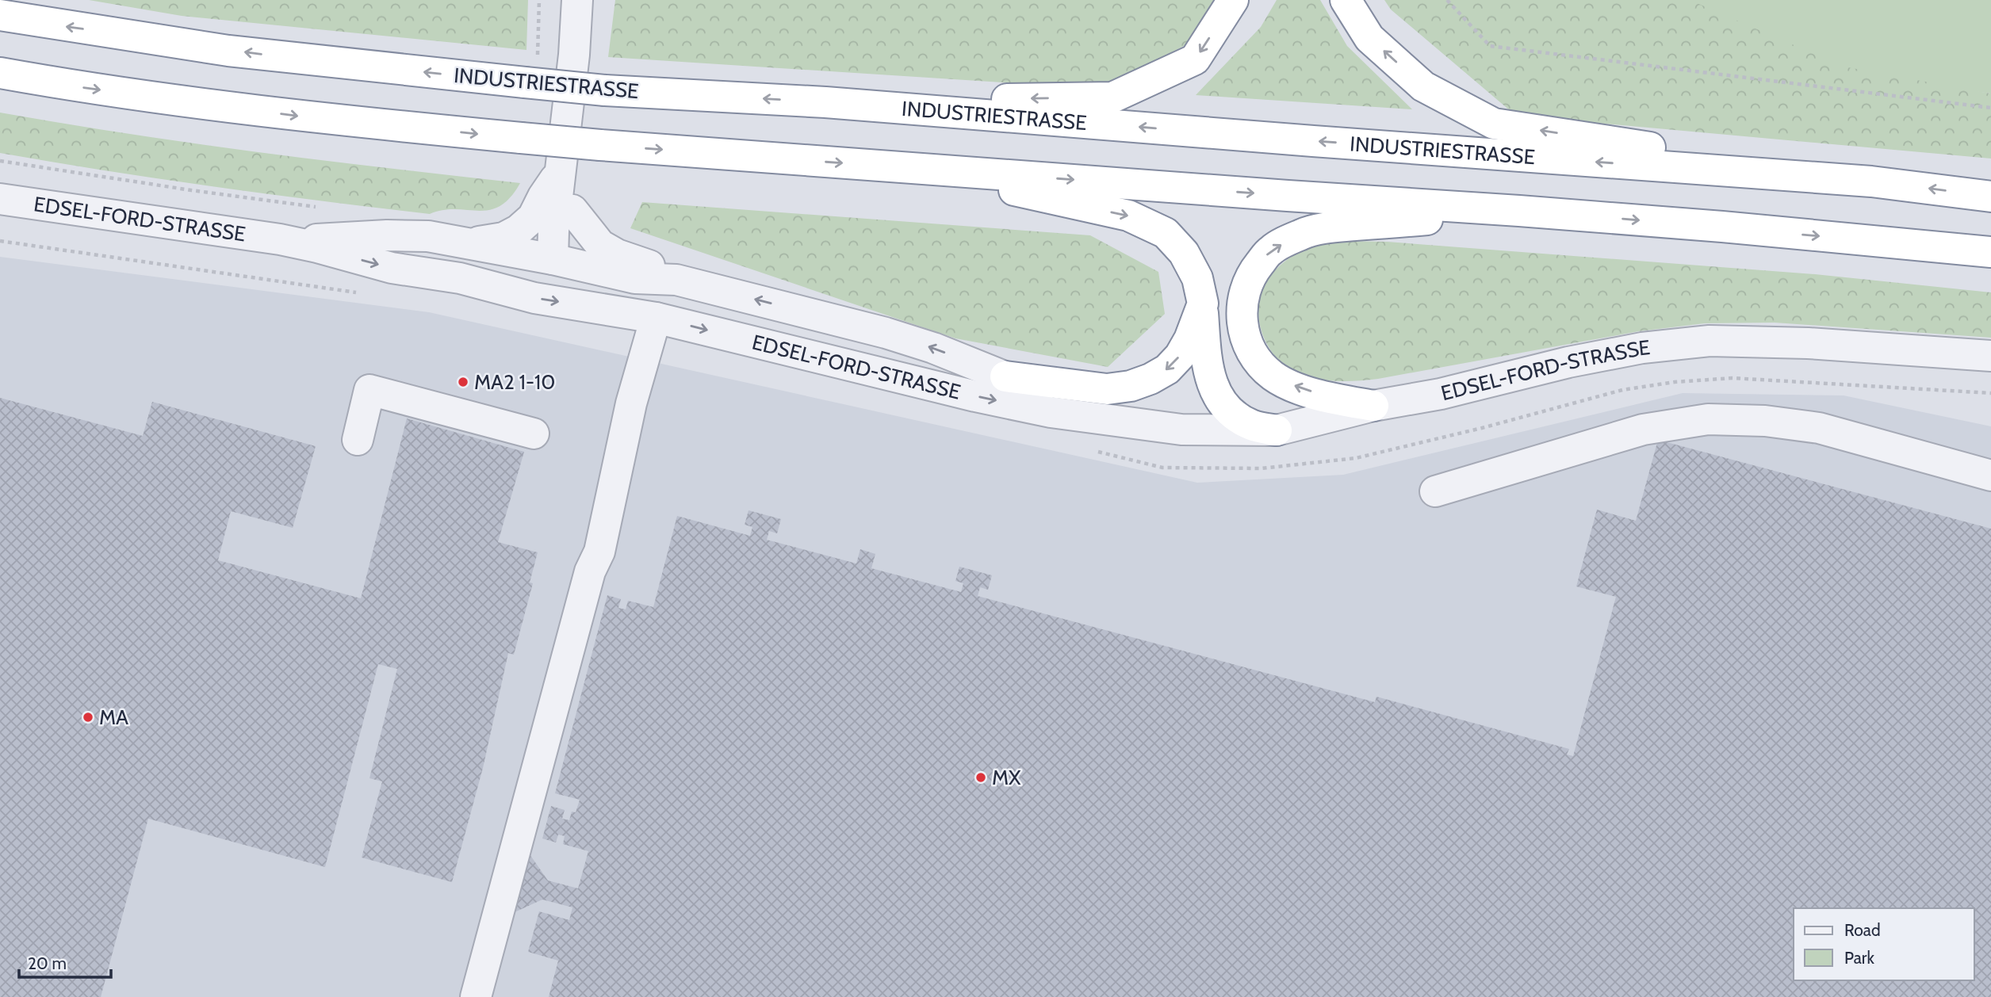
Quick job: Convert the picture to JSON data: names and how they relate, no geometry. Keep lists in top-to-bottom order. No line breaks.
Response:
{"streets":{"highway":["INDUSTRIESTRASSE"],"street":["EDSEL-FORD-STRASSE"]},"places":["MA2 1-10","MA","MX"],"legend":["Road","Park"],"scale_bar":"20 m"}
